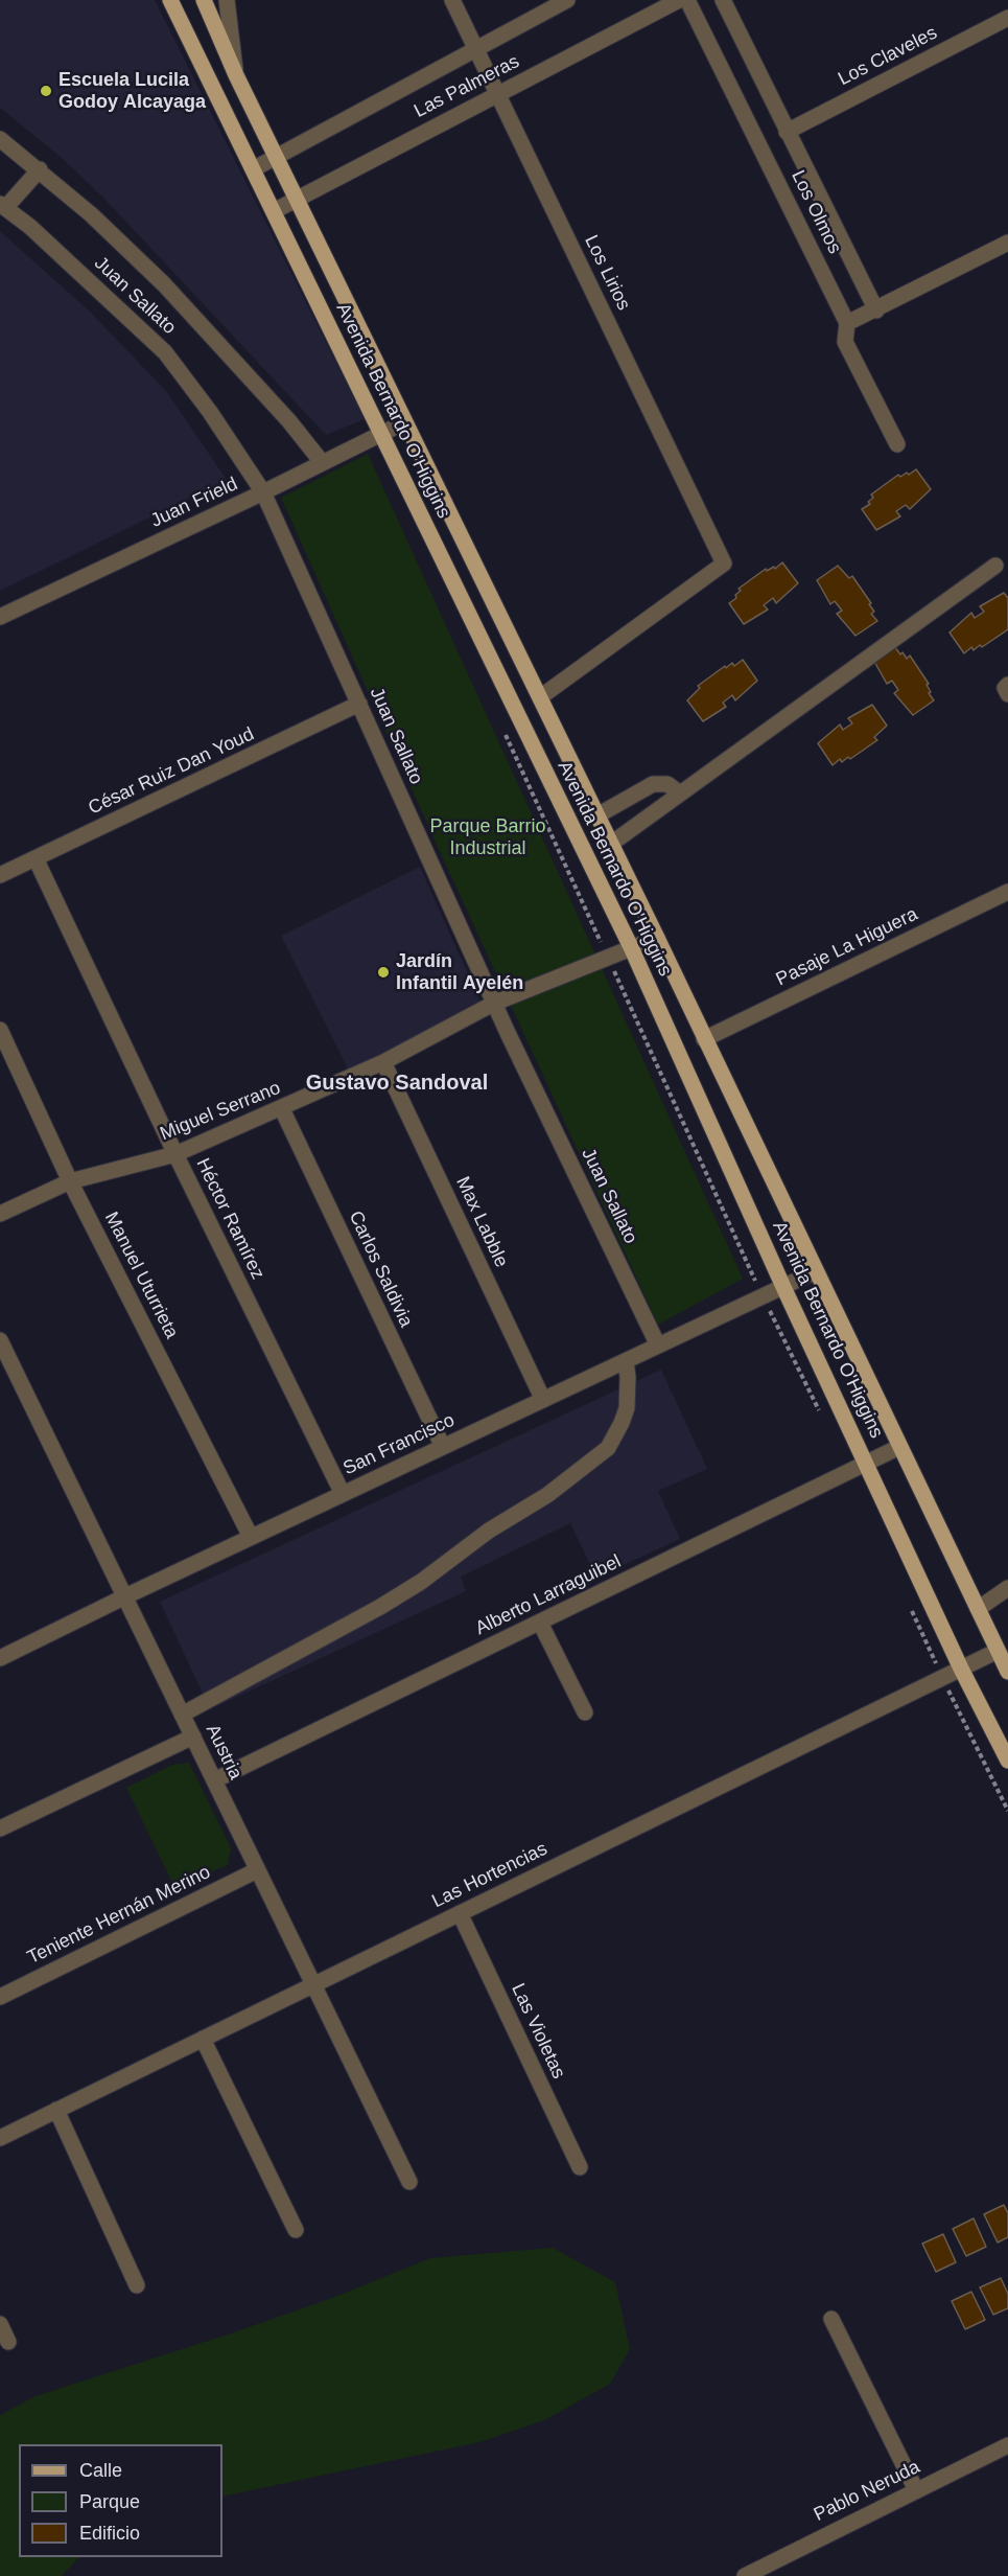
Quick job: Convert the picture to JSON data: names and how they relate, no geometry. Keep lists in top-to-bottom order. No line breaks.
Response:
{"streets":{"main road":["Avenida Bernardo O'Higgins"],"street":["Los Claveles","Las Palmeras","Los Olmos","Los Lirios","Juan Sallato","Juan Frield","César Ruiz Dan Youd","Pasaje La Higuera","Miguel Serrano","Héctor Ramírez","Max Labble","Carlos Saldivia","Manuel Uturrieta","San Francisco","Alberto Larraguibel","Austria","Las Hortencias","Teniente Hernán Merino","Las Violetas","Pablo Neruda"]},"crossings":[["Los Claveles","Los Olmos"],["Las Palmeras","Los Lirios"],["Las Palmeras","Avenida Bernardo O'Higgins"],["Los Lirios","Avenida Bernardo O'Higgins"],["Juan Sallato","Juan Frield"],["Juan Sallato","César Ruiz Dan Youd"],["Juan Sallato","Miguel Serrano"],["Juan Sallato","San Francisco"],["Avenida Bernardo O'Higgins","Juan Frield"],["Avenida Bernardo O'Higgins","Pasaje La Higuera"],["Avenida Bernardo O'Higgins","Miguel Serrano"],["Avenida Bernardo O'Higgins","San Francisco"],["Avenida Bernardo O'Higgins","Alberto Larraguibel"],["Avenida Bernardo O'Higgins","Las Hortencias"],["César Ruiz Dan Youd","Héctor Ramírez"],["Miguel Serrano","Héctor Ramírez"],["Miguel Serrano","Max Labble"],["Miguel Serrano","Carlos Saldivia"],["Miguel Serrano","Manuel Uturrieta"],["Héctor Ramírez","San Francisco"],["Max Labble","San Francisco"],["Carlos Saldivia","San Francisco"],["Manuel Uturrieta","San Francisco"],["San Francisco","Austria"],["Alberto Larraguibel","Austria"],["Austria","Las Hortencias"],["Austria","Teniente Hernán Merino"],["Las Hortencias","Las Violetas"]],"districts":["Gustavo Sandoval"],"parks":["Parque Barrio Industrial"],"places":["Escuela Lucila Godoy Alcayaga","Jardín Infantil Ayelén"],"legend":["Calle","Parque","Edificio"]}
